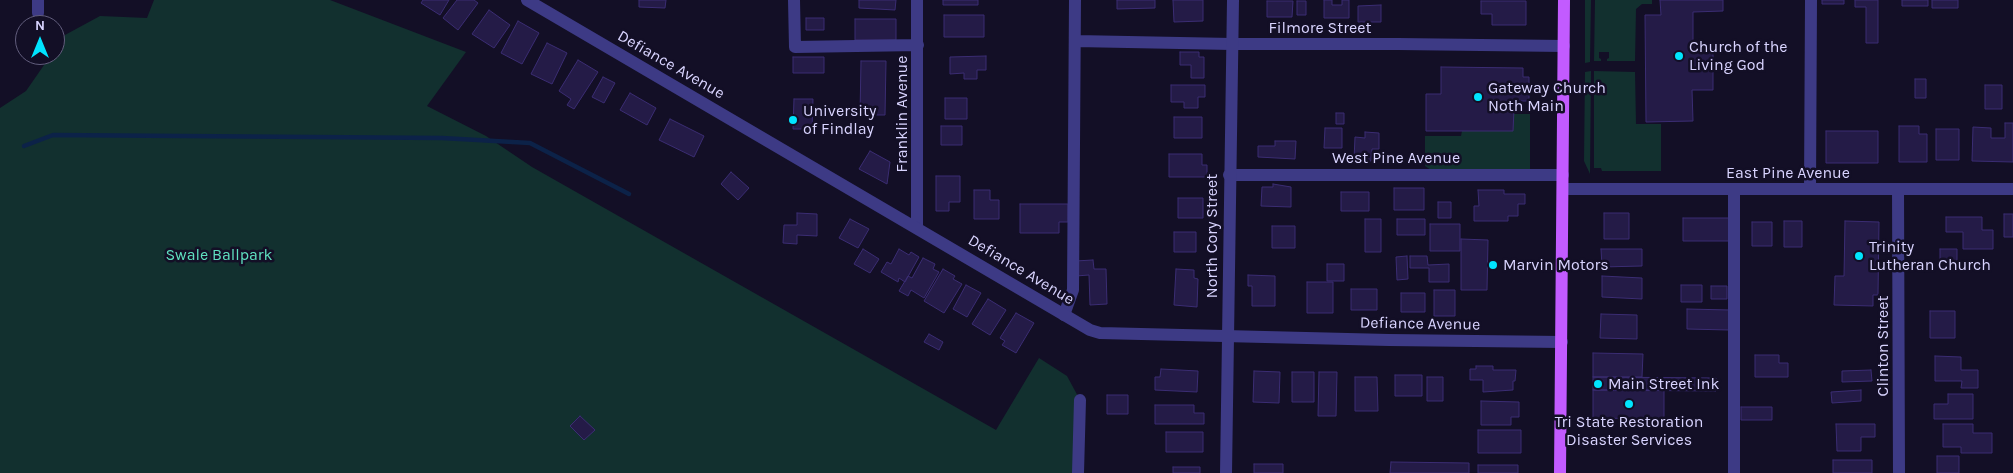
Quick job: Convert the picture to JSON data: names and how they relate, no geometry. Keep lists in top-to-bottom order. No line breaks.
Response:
{"streets":{"street":["Filmore Street","Defiance Avenue","Franklin Avenue","West Pine Avenue","East Pine Avenue","North Cory Street","Clinton Street"]},"crossings":[["Filmore Street","North Cory Street"],["Defiance Avenue","Franklin Avenue"],["Defiance Avenue","North Cory Street"],["West Pine Avenue","North Cory Street"],["East Pine Avenue","Clinton Street"]],"parks":["Swale Ballpark"],"places":["Church of the Living God","Gateway Church Noth Main","University of Findlay","Trinity Lutheran Church","Marvin Motors","Main Street Ink","Tri State Restoration Disaster Services"],"north":"top"}
